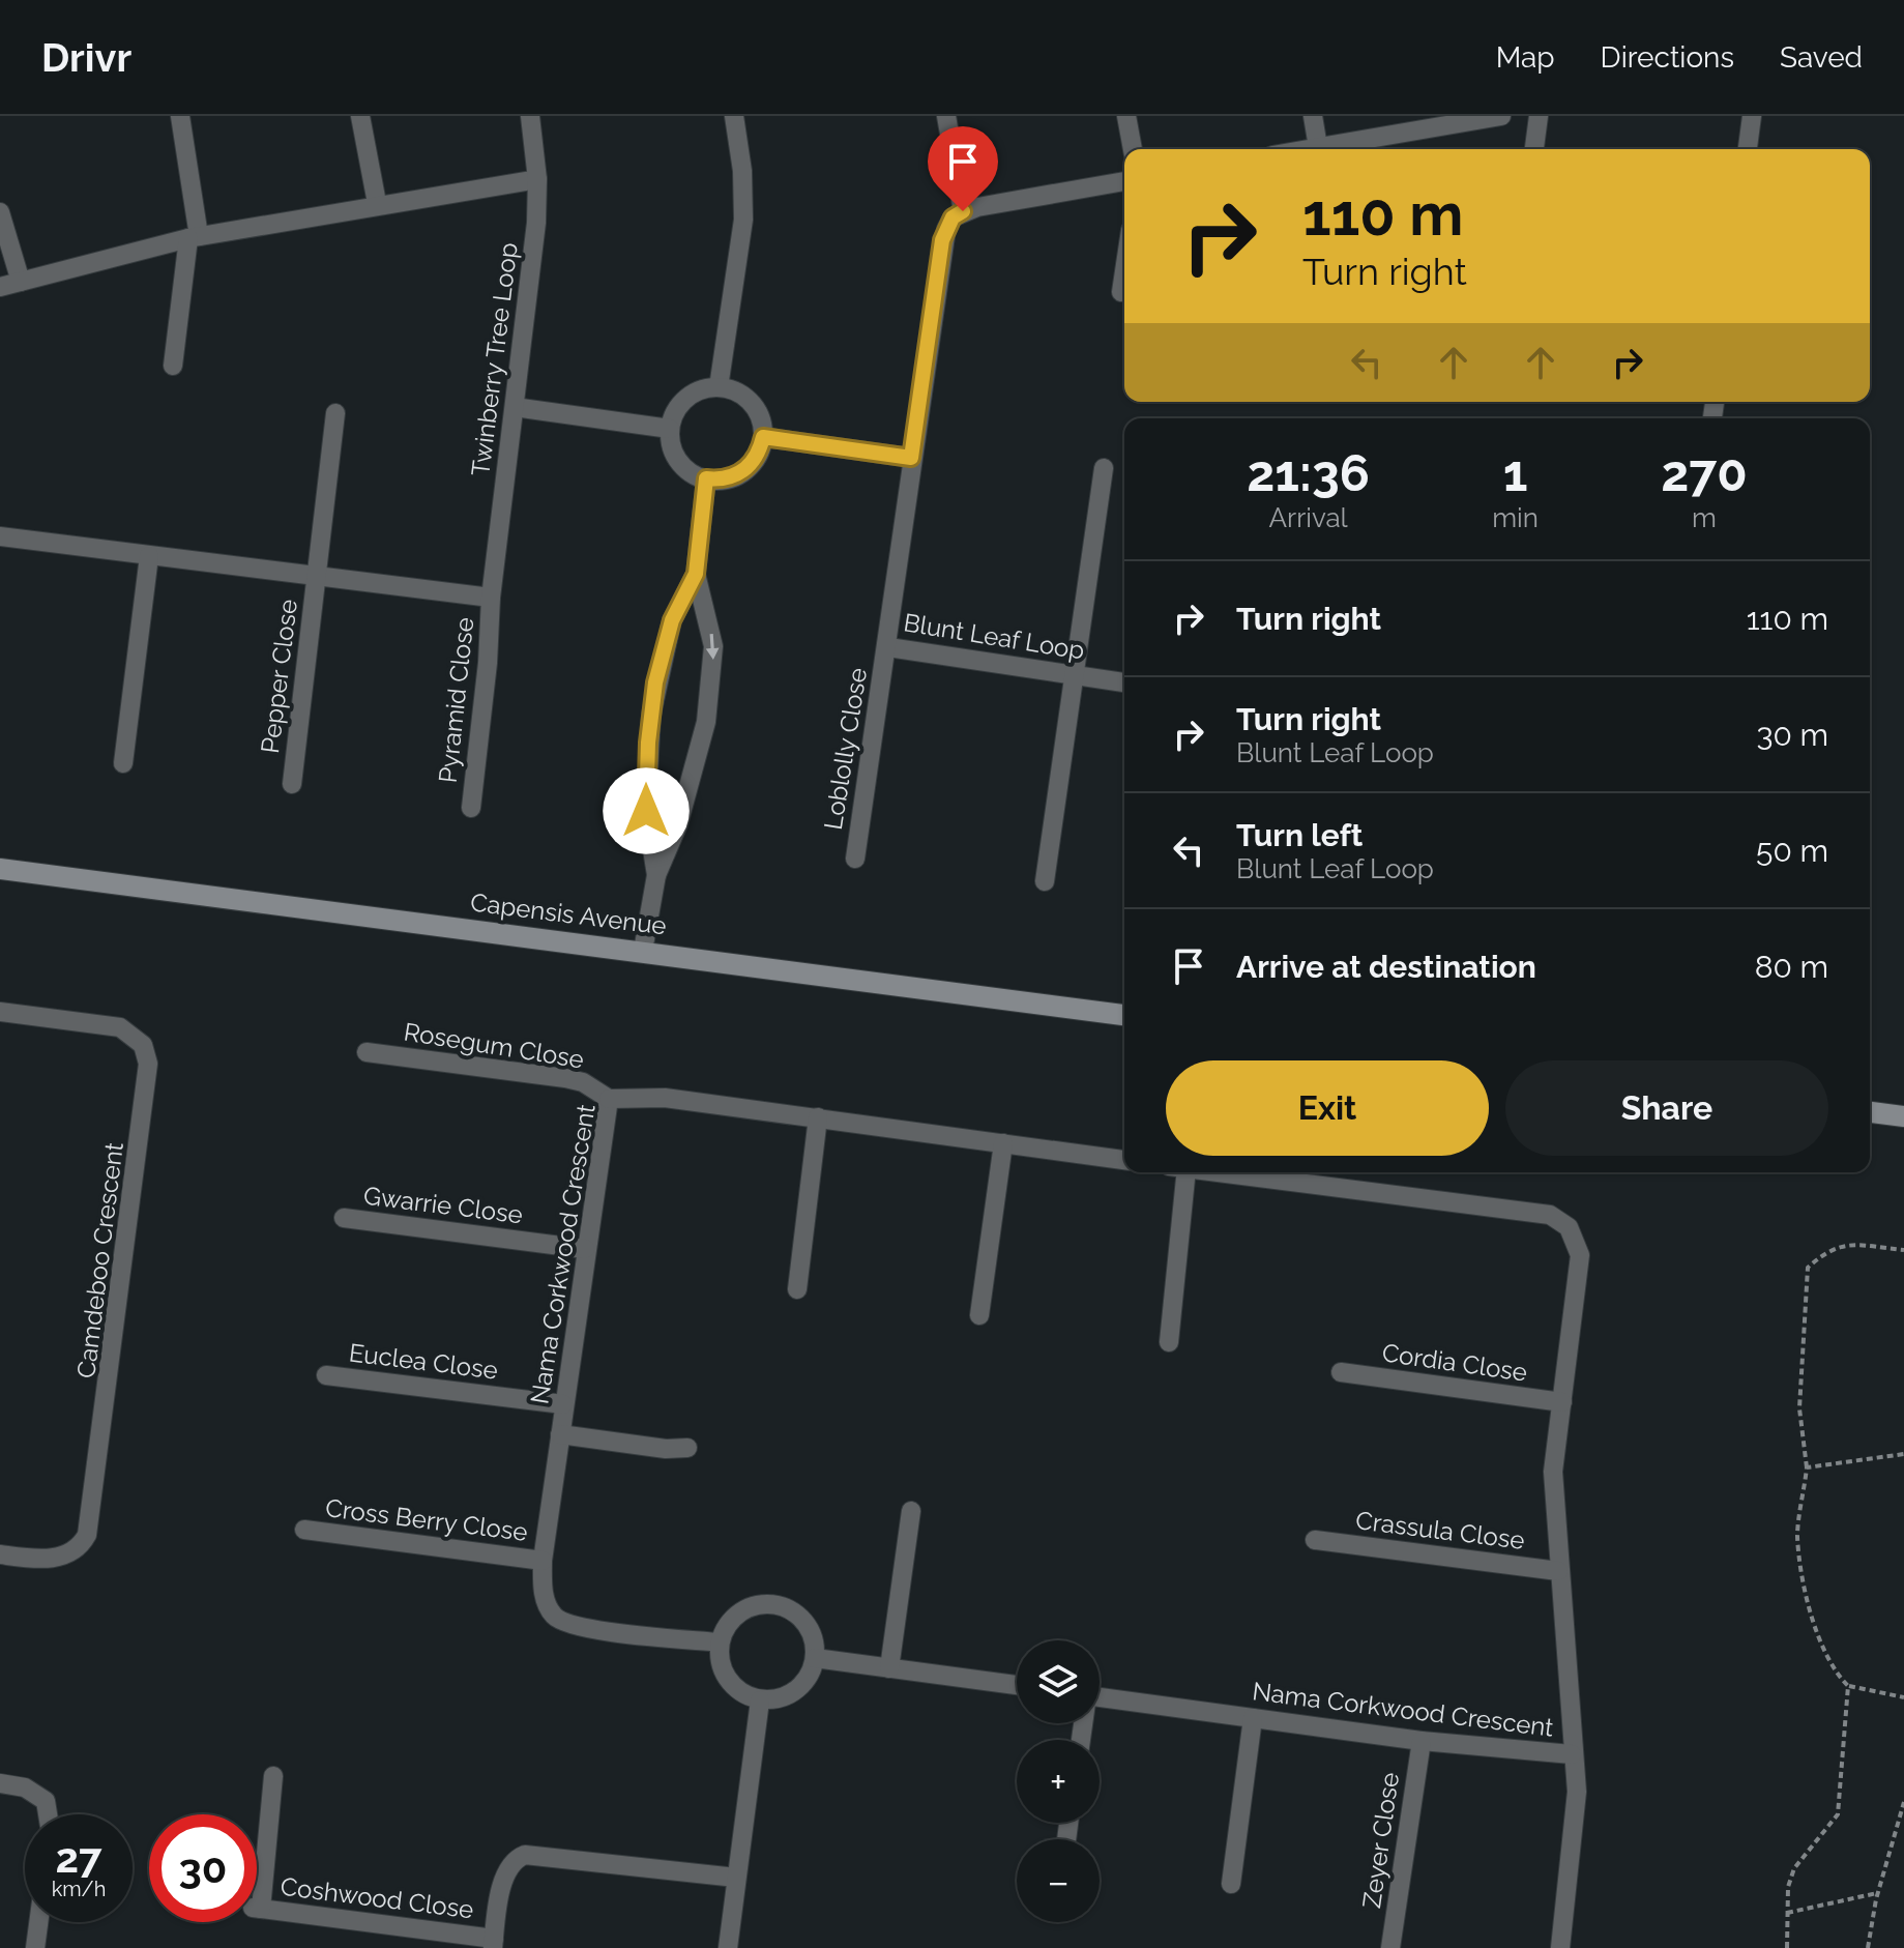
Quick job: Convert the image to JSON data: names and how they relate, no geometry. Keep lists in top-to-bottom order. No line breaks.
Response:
{"streets":{"street":["Twinberry Tree Loop","Blunt Leaf Loop","Pepper Close","Pyramid Close","Loblolly Close","Capensis Avenue","Rosegum Close","Gwarrie Close","Nama Corkwood Crescent","Camdeboo Crescent","Euclea Close","Cordia Close","Cross Berry Close","Crassula Close","Zeyer Close","Coshwood Close"]},"crossings":[["Twinberry Tree Loop","Pyramid Close"],["Blunt Leaf Loop","Loblolly Close"],["Rosegum Close","Nama Corkwood Crescent"],["Gwarrie Close","Nama Corkwood Crescent"],["Nama Corkwood Crescent","Euclea Close"],["Nama Corkwood Crescent","Cordia Close"],["Nama Corkwood Crescent","Cross Berry Close"],["Nama Corkwood Crescent","Crassula Close"],["Nama Corkwood Crescent","Zeyer Close"]],"page":{"header":"Drivr","nav":["Map","Directions","Saved"],"turn":["110 m","Turn right"],"eta":["21:36","Arrival","1","min","270","m"],"list":[{"name":"Turn right","value":"110 m"},{"name":"Turn right","note":"Blunt Leaf Loop","value":"30 m"},{"name":"Turn left","note":"Blunt Leaf Loop","value":"50 m"},{"name":"Arrive at destination","value":"80 m"}],"buttons":["Exit","Share"],"map_buttons":["+","−"],"speed":"27 km/h","limit":"30"}}
